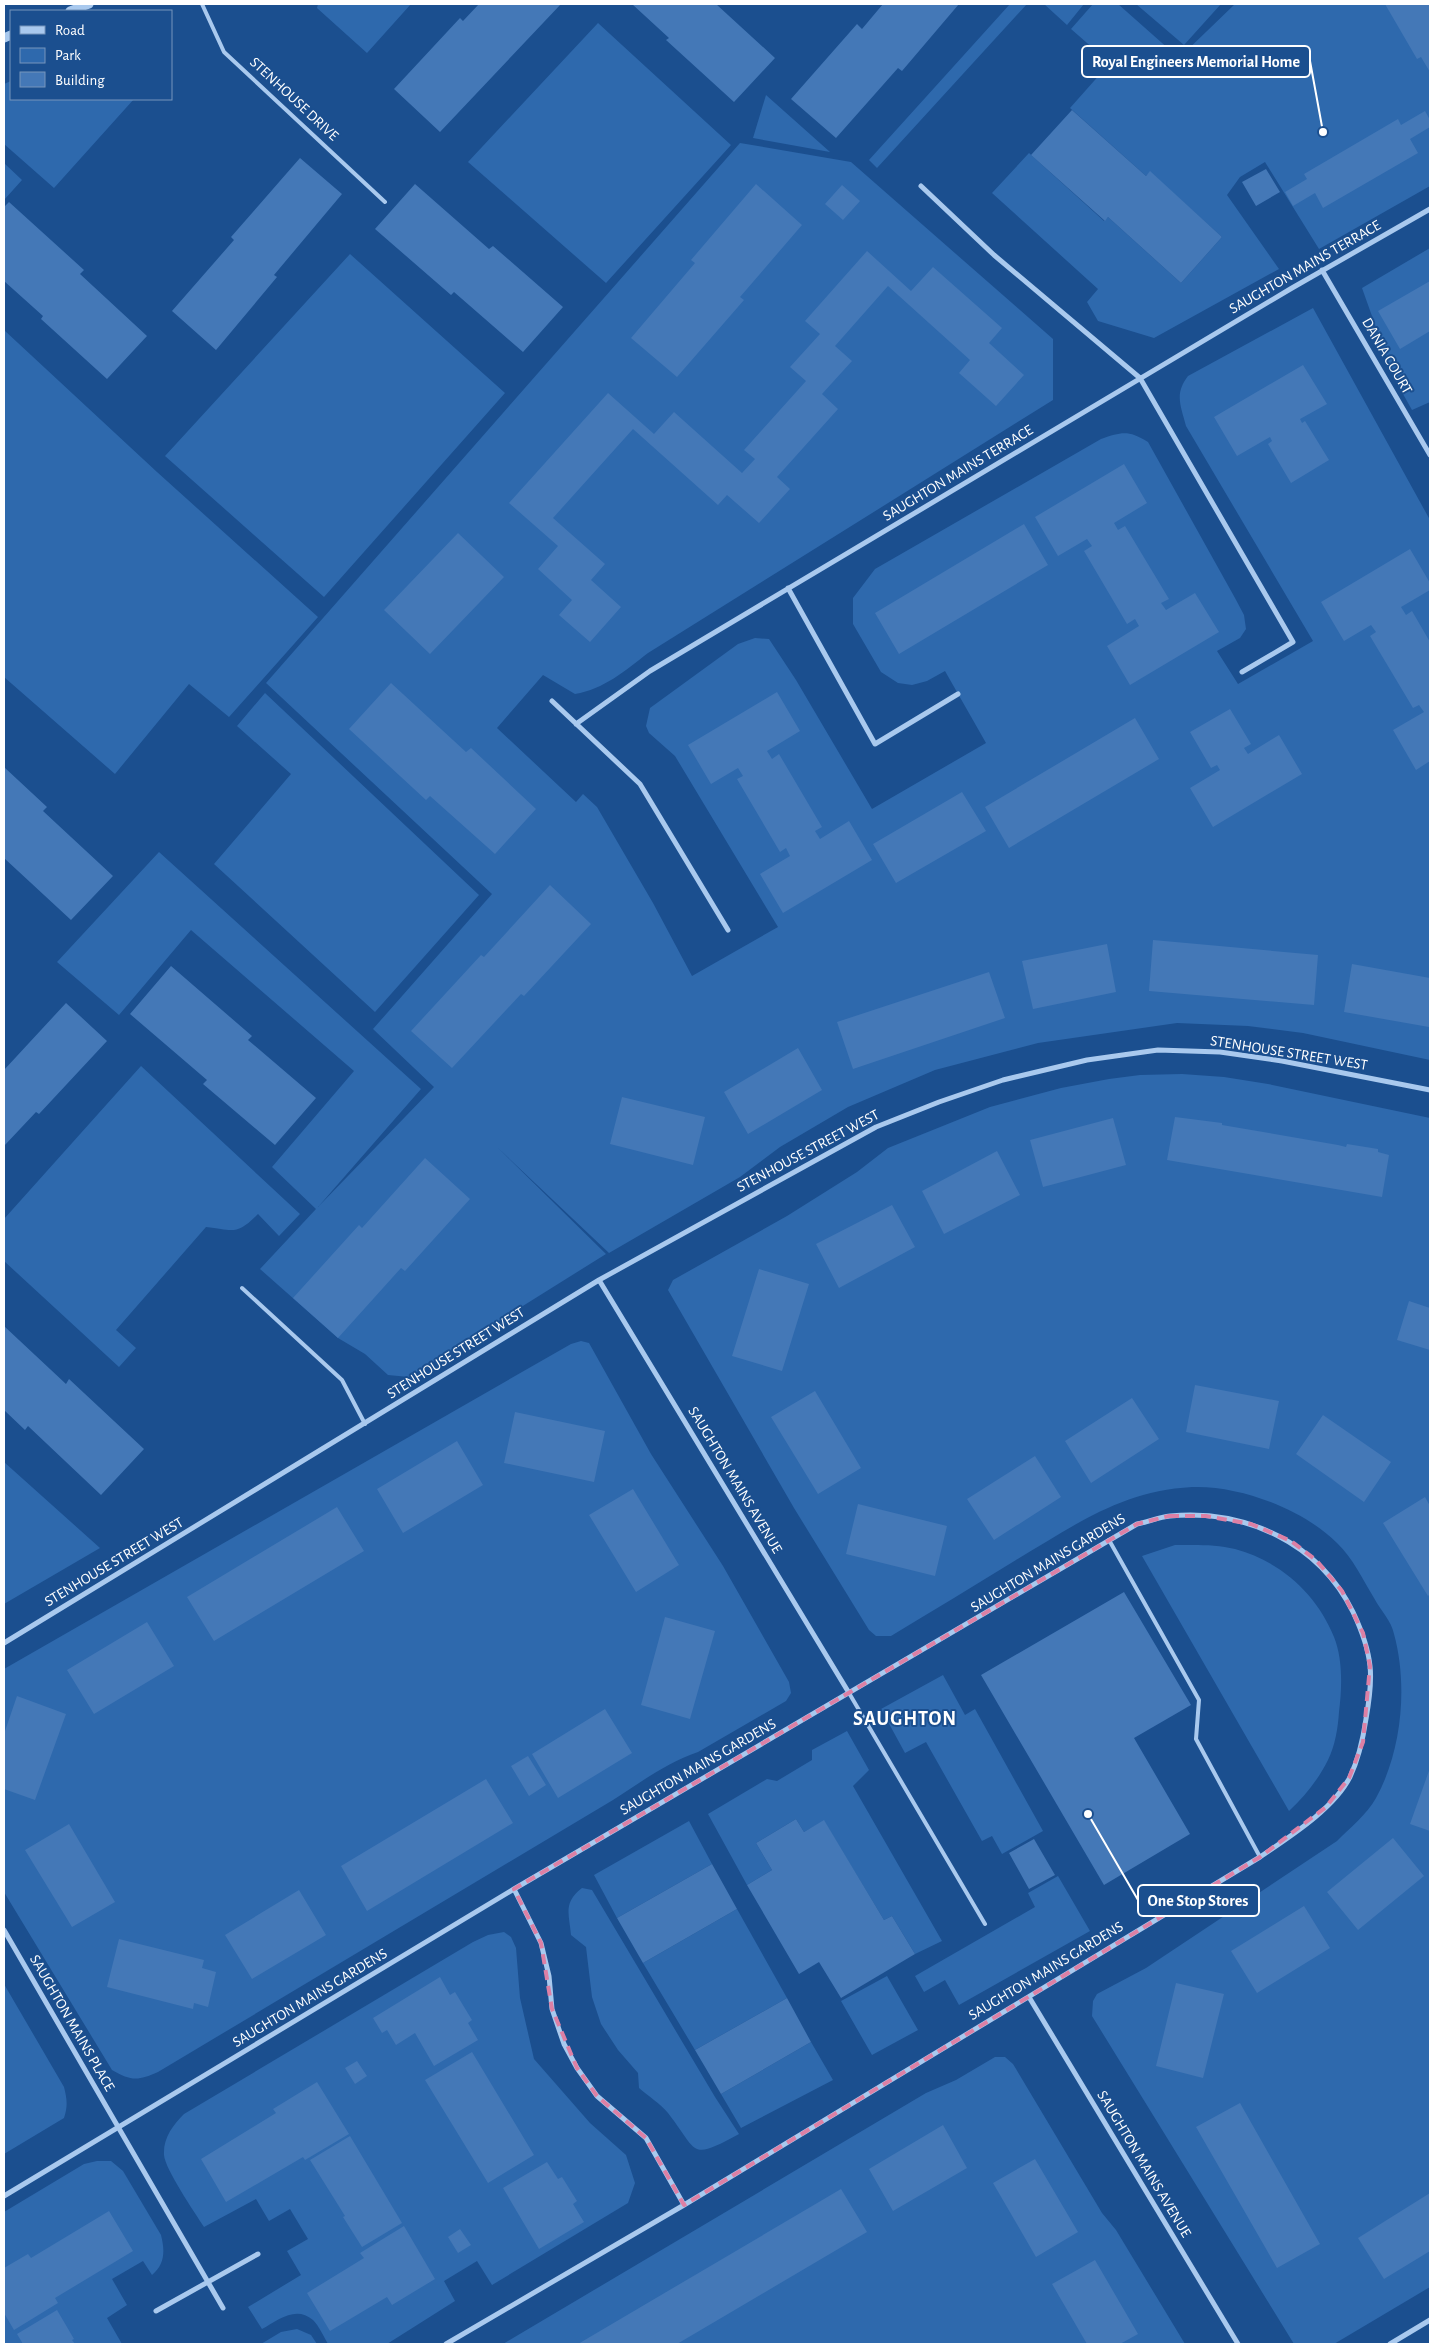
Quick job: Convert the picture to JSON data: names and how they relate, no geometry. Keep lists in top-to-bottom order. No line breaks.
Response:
{"streets":{"street":["SAUGHTON MAINS TERRACE","DANIA COURT","STENHOUSE STREET WEST","SAUGHTON MAINS AVENUE","SAUGHTON MAINS GARDENS","SAUGHTON MAINS PLACE"],"lane":["STENHOUSE DRIVE"]},"crossings":[["SAUGHTON MAINS TERRACE","DANIA COURT"],["STENHOUSE STREET WEST","SAUGHTON MAINS AVENUE"],["SAUGHTON MAINS AVENUE","SAUGHTON MAINS GARDENS"],["SAUGHTON MAINS GARDENS","SAUGHTON MAINS PLACE"]],"districts":["SAUGHTON"],"places":["Royal Engineers Memorial Home","One Stop Stores"],"legend":["Road","Park","Building"]}
